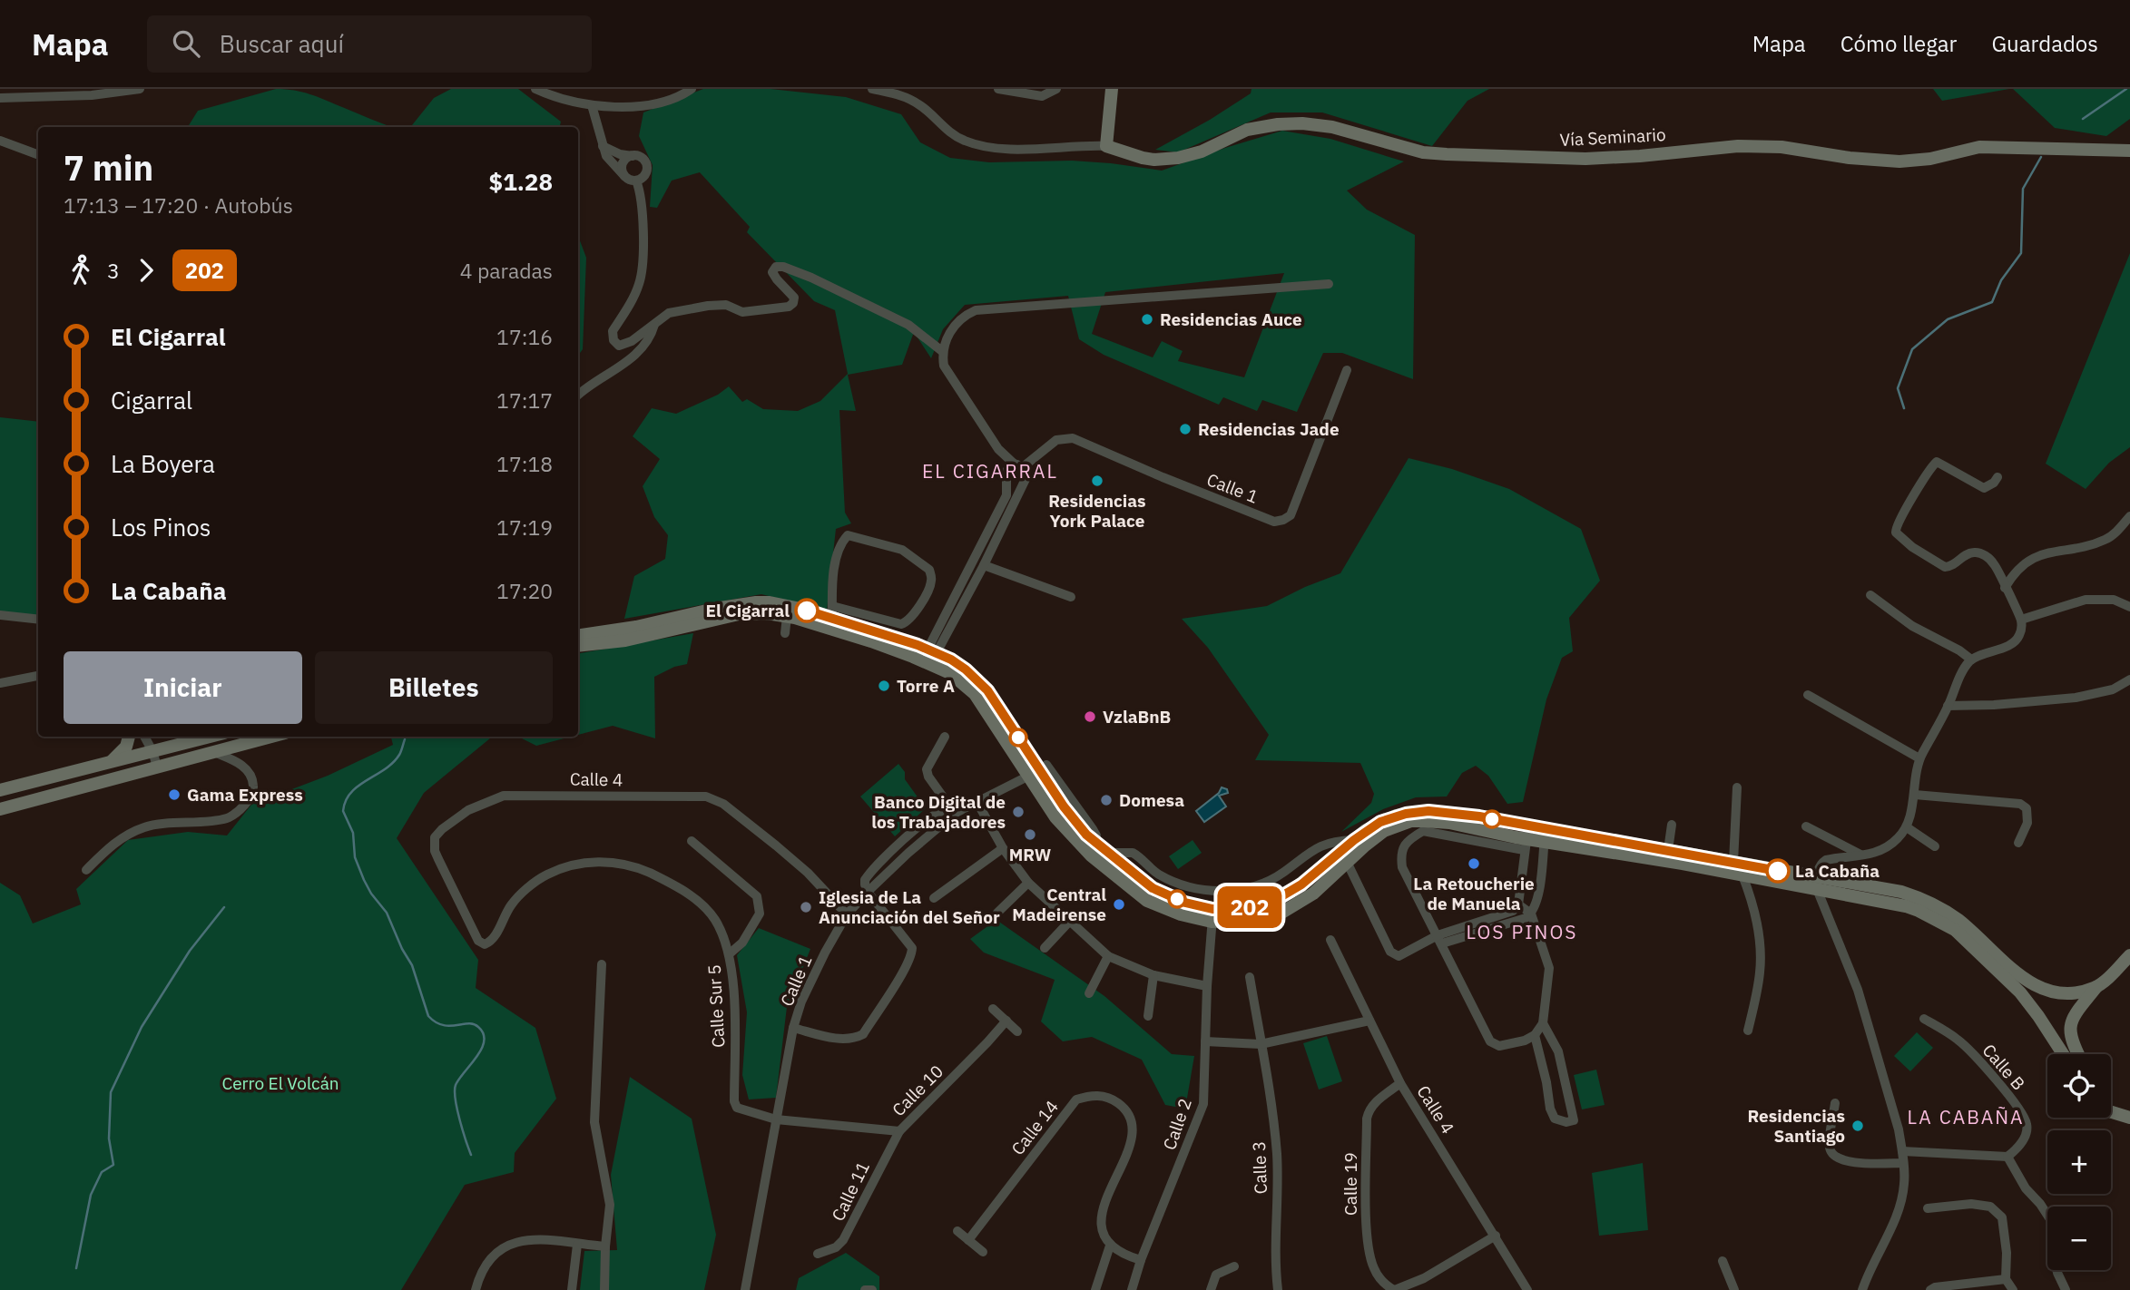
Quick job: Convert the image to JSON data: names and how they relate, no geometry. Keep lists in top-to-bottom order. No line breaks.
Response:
{"streets":{"main road":["Vía Seminario"],"street":["Calle 1","Calle 4","Calle Sur 5","Calle B","Calle 10","Calle 2","Calle 14","Calle 3","Calle 19","Calle 11"]},"crossings":[["Calle 1","Calle 4"],["Calle 1","Calle Sur 5"],["Calle 1","Calle 10"],["Calle 4","Calle Sur 5"],["Calle 4","Calle 19"],["Calle Sur 5","Calle 10"],["Calle 10","Calle 11"]],"districts":["EL CIGARRAL","LOS PINOS","LA CABAÑA"],"parks":["Cerro El Volcán"],"places":["Residencias Auce","Residencias Jade","Residencias York Palace","El Cigarral","Torre A","VzlaBnB","Gama Express","Domesa","Banco Digital de los Trabajadores","MRW","La Retoucherie de Manuela","La Cabaña","Central Madeirense","Iglesia de La Anunciación del Señor","Residencias Santiago"],"lines":["bus line 202"],"page":{"header":"Mapa","search":"Buscar aquí","nav":["Mapa","Cómo llegar","Guardados"],"on_map":"202","heading":["7 min","17:13 – 17:20 · Autobús","$1.28"],"legs":["3","202","4 paradas"],"list":[{"name":"El Cigarral","value":"17:16"},{"name":"Cigarral","value":"17:17"},{"name":"La Boyera","value":"17:18"},{"name":"Los Pinos","value":"17:19"},{"name":"La Cabaña","value":"17:20"}],"buttons":["Iniciar","Billetes"],"map_buttons":["+","−"]}}
